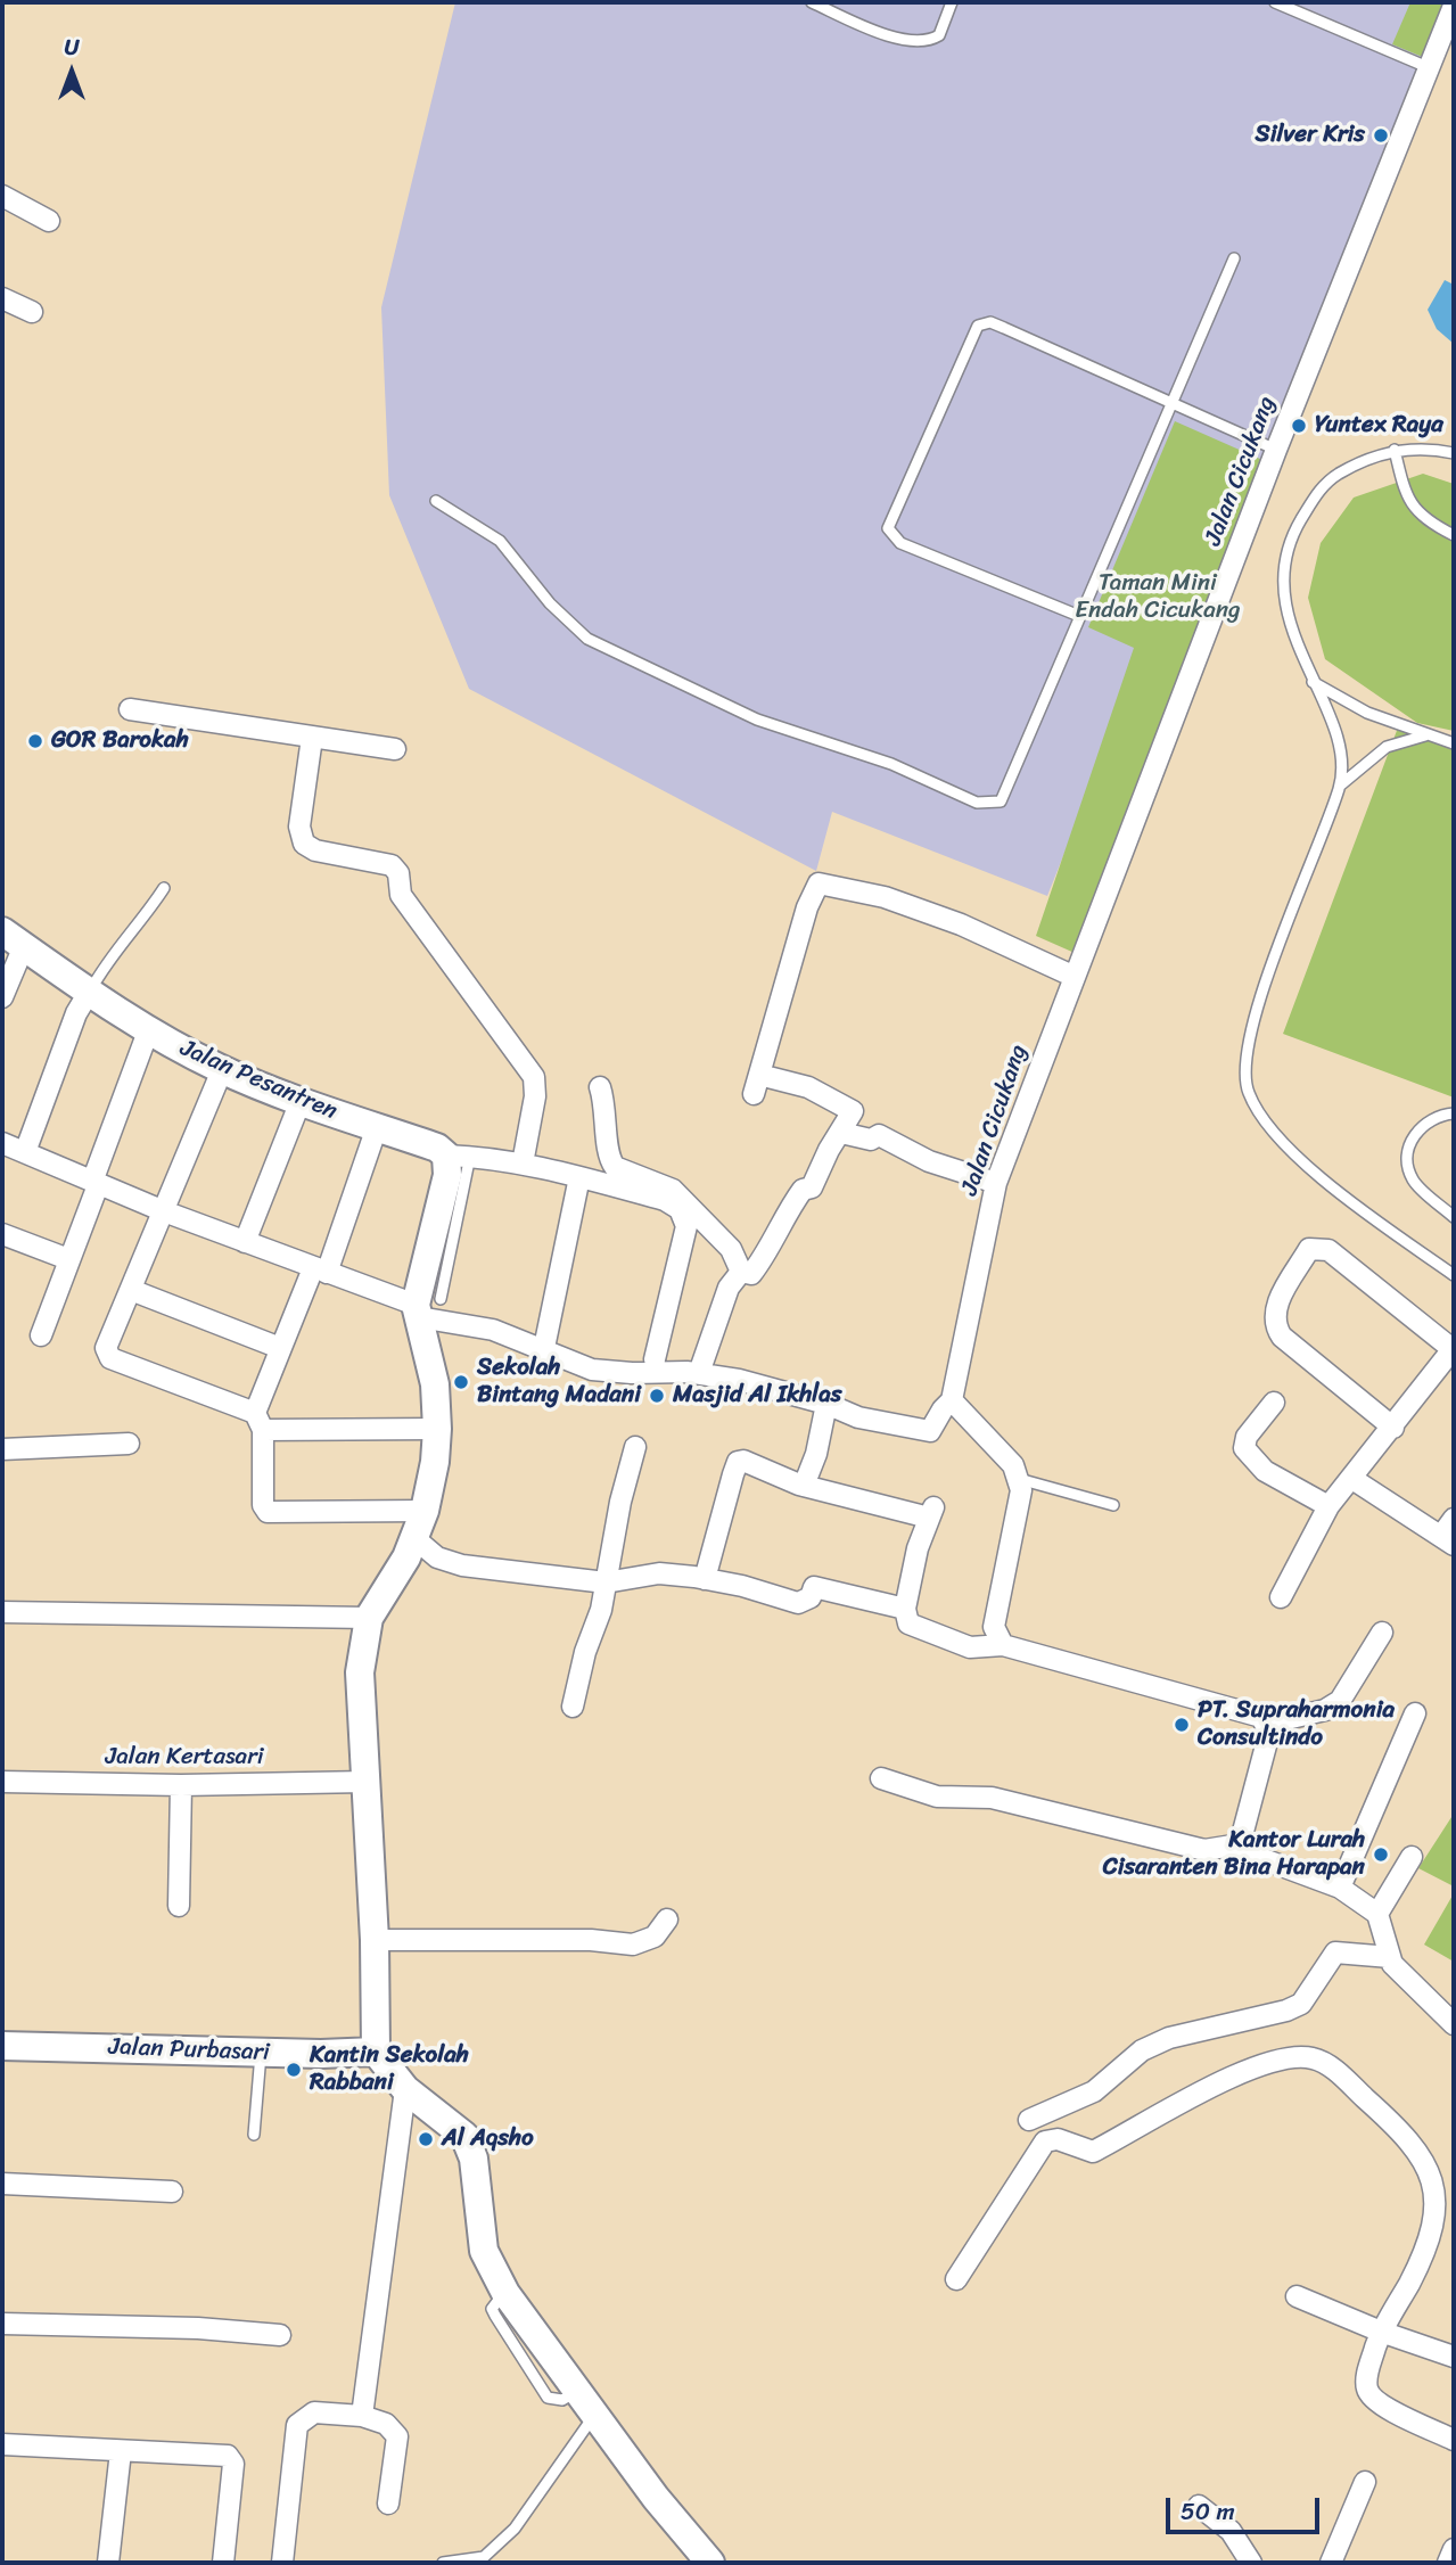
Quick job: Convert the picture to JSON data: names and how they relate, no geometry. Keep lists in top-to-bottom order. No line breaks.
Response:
{"streets":{"street":["Jalan Cicukang","Jalan Pesantren","Jalan Kertasari","Jalan Purbasari"]},"parks":["Taman Mini Endah Cicukang"],"places":["Silver Kris","Yuntex Raya","GOR Barokah","Sekolah Bintang Madani","Masjid Al Ikhlas","PT. Supraharmonia Consultindo","Kantor Lurah Cisaranten Bina Harapan","Kantin Sekolah Rabbani","Al Aqsho"],"scale_bar":"50 m","north":"top"}
